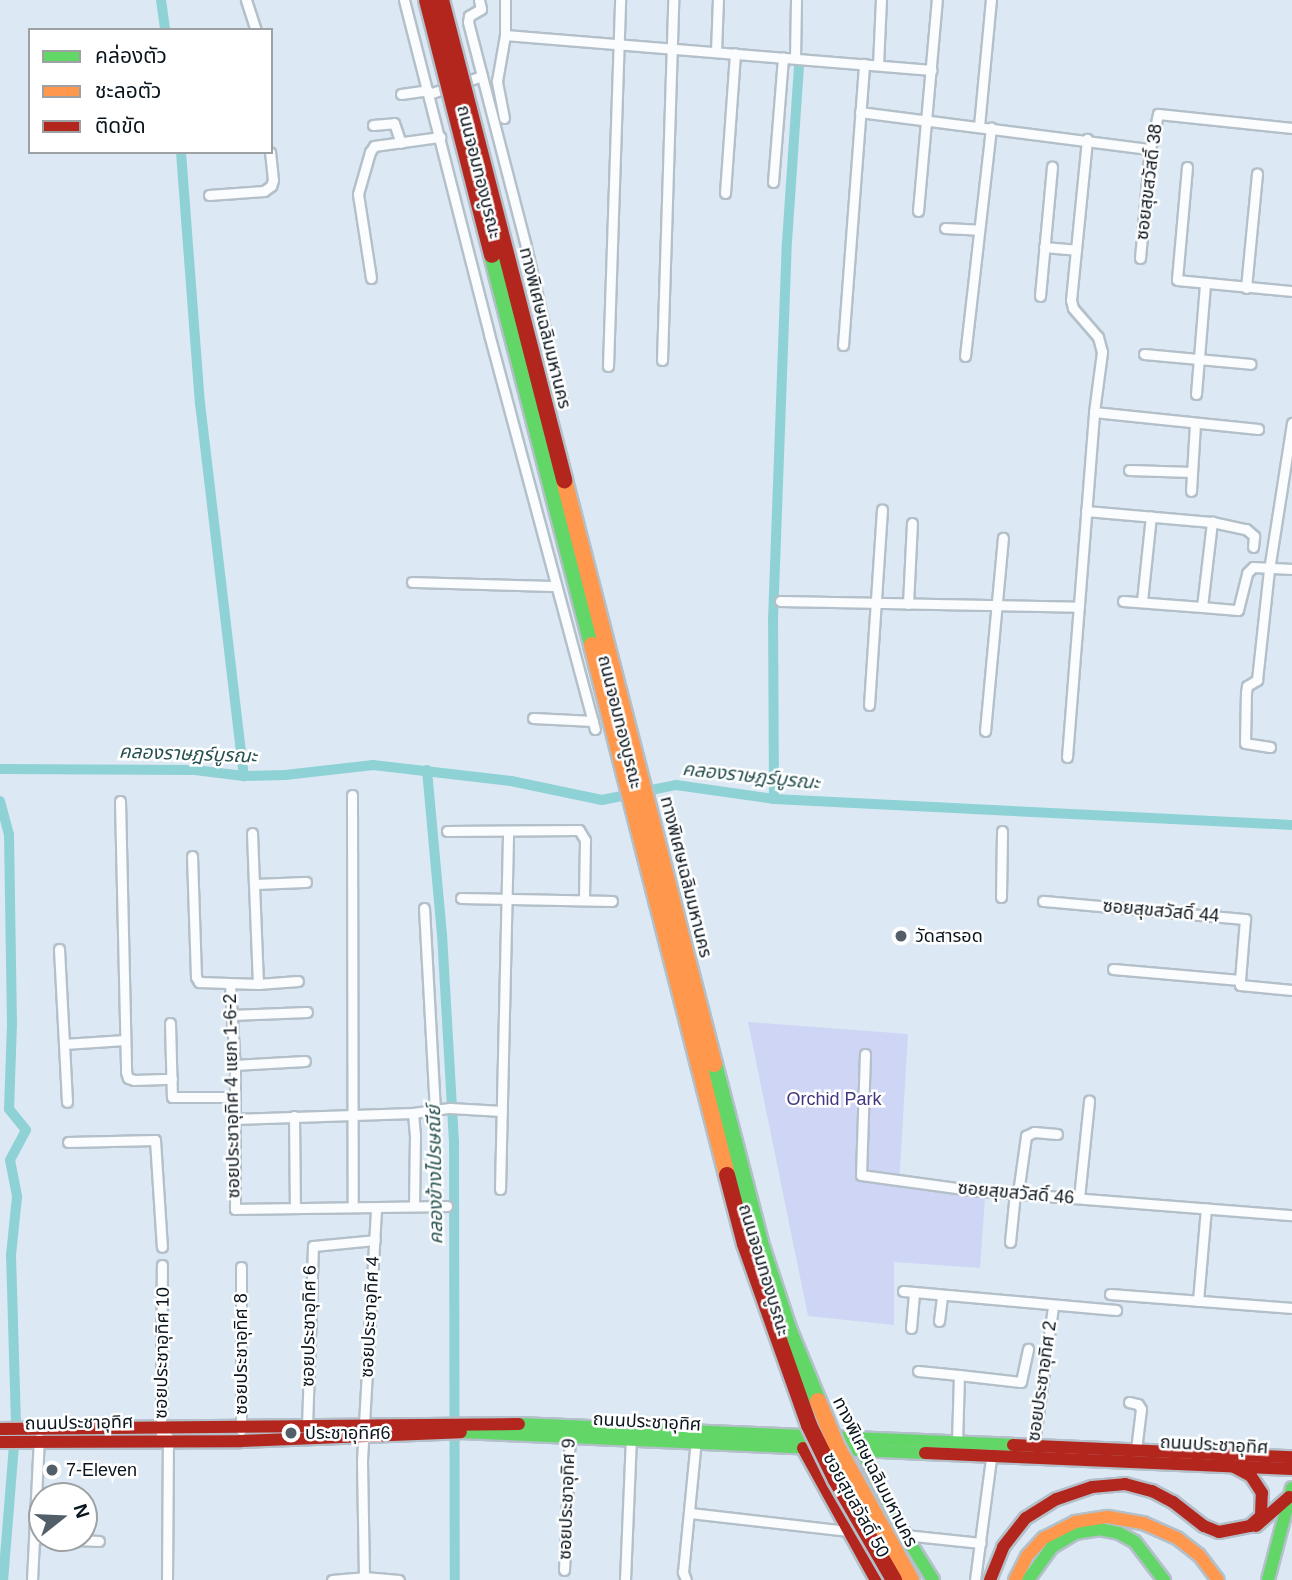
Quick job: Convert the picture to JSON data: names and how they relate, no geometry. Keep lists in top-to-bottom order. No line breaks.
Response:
{"streets":{"main road":["ทางพิเศษเฉลิมมหานคร","ถนนประชาอุทิศ","ซอยสุขสวัสดิ์ 50"],"street":["ถนนจอมทองบูรณะ","ซอยสุขสวัสดิ์ 38","ซอยสุขสวัสดิ์ 44","ซอยประชาอุทิศ 4 แยก 1-6-2","ซอยสุขสวัสดิ์ 46","ซอยประชาอุทิศ 4","ซอยประชาอุทิศ 6","ซอยประชาอุทิศ 10","ซอยประชาอุทิศ 8","ซอยประชาอุทิศ 2","ซอยประชาอุทิศ 9"]},"crossings":[["ถนนจอมทองบูรณะ","ถนนประชาอุทิศ"],["ซอยประชาอุทิศ 4","ซอยประชาอุทิศ 6"],["ซอยประชาอุทิศ 4","ถนนประชาอุทิศ"],["ซอยประชาอุทิศ 6","ถนนประชาอุทิศ"],["ซอยประชาอุทิศ 10","ถนนประชาอุทิศ"],["ซอยประชาอุทิศ 8","ถนนประชาอุทิศ"],["ซอยประชาอุทิศ 2","ถนนประชาอุทิศ"],["ถนนประชาอุทิศ","ซอยประชาอุทิศ 9"],["ถนนประชาอุทิศ","ซอยสุขสวัสดิ์ 50"]],"water":["คลองราษฎร์บูรณะ","คลองข้างไปรษณีย์"],"parks":["Orchid Park"],"places":["วัดสารอด","ประชาอุทิศ6","7-Eleven"],"legend":["คล่องตัว","ชะลอตัว","ติดขัด"],"north":"right"}
